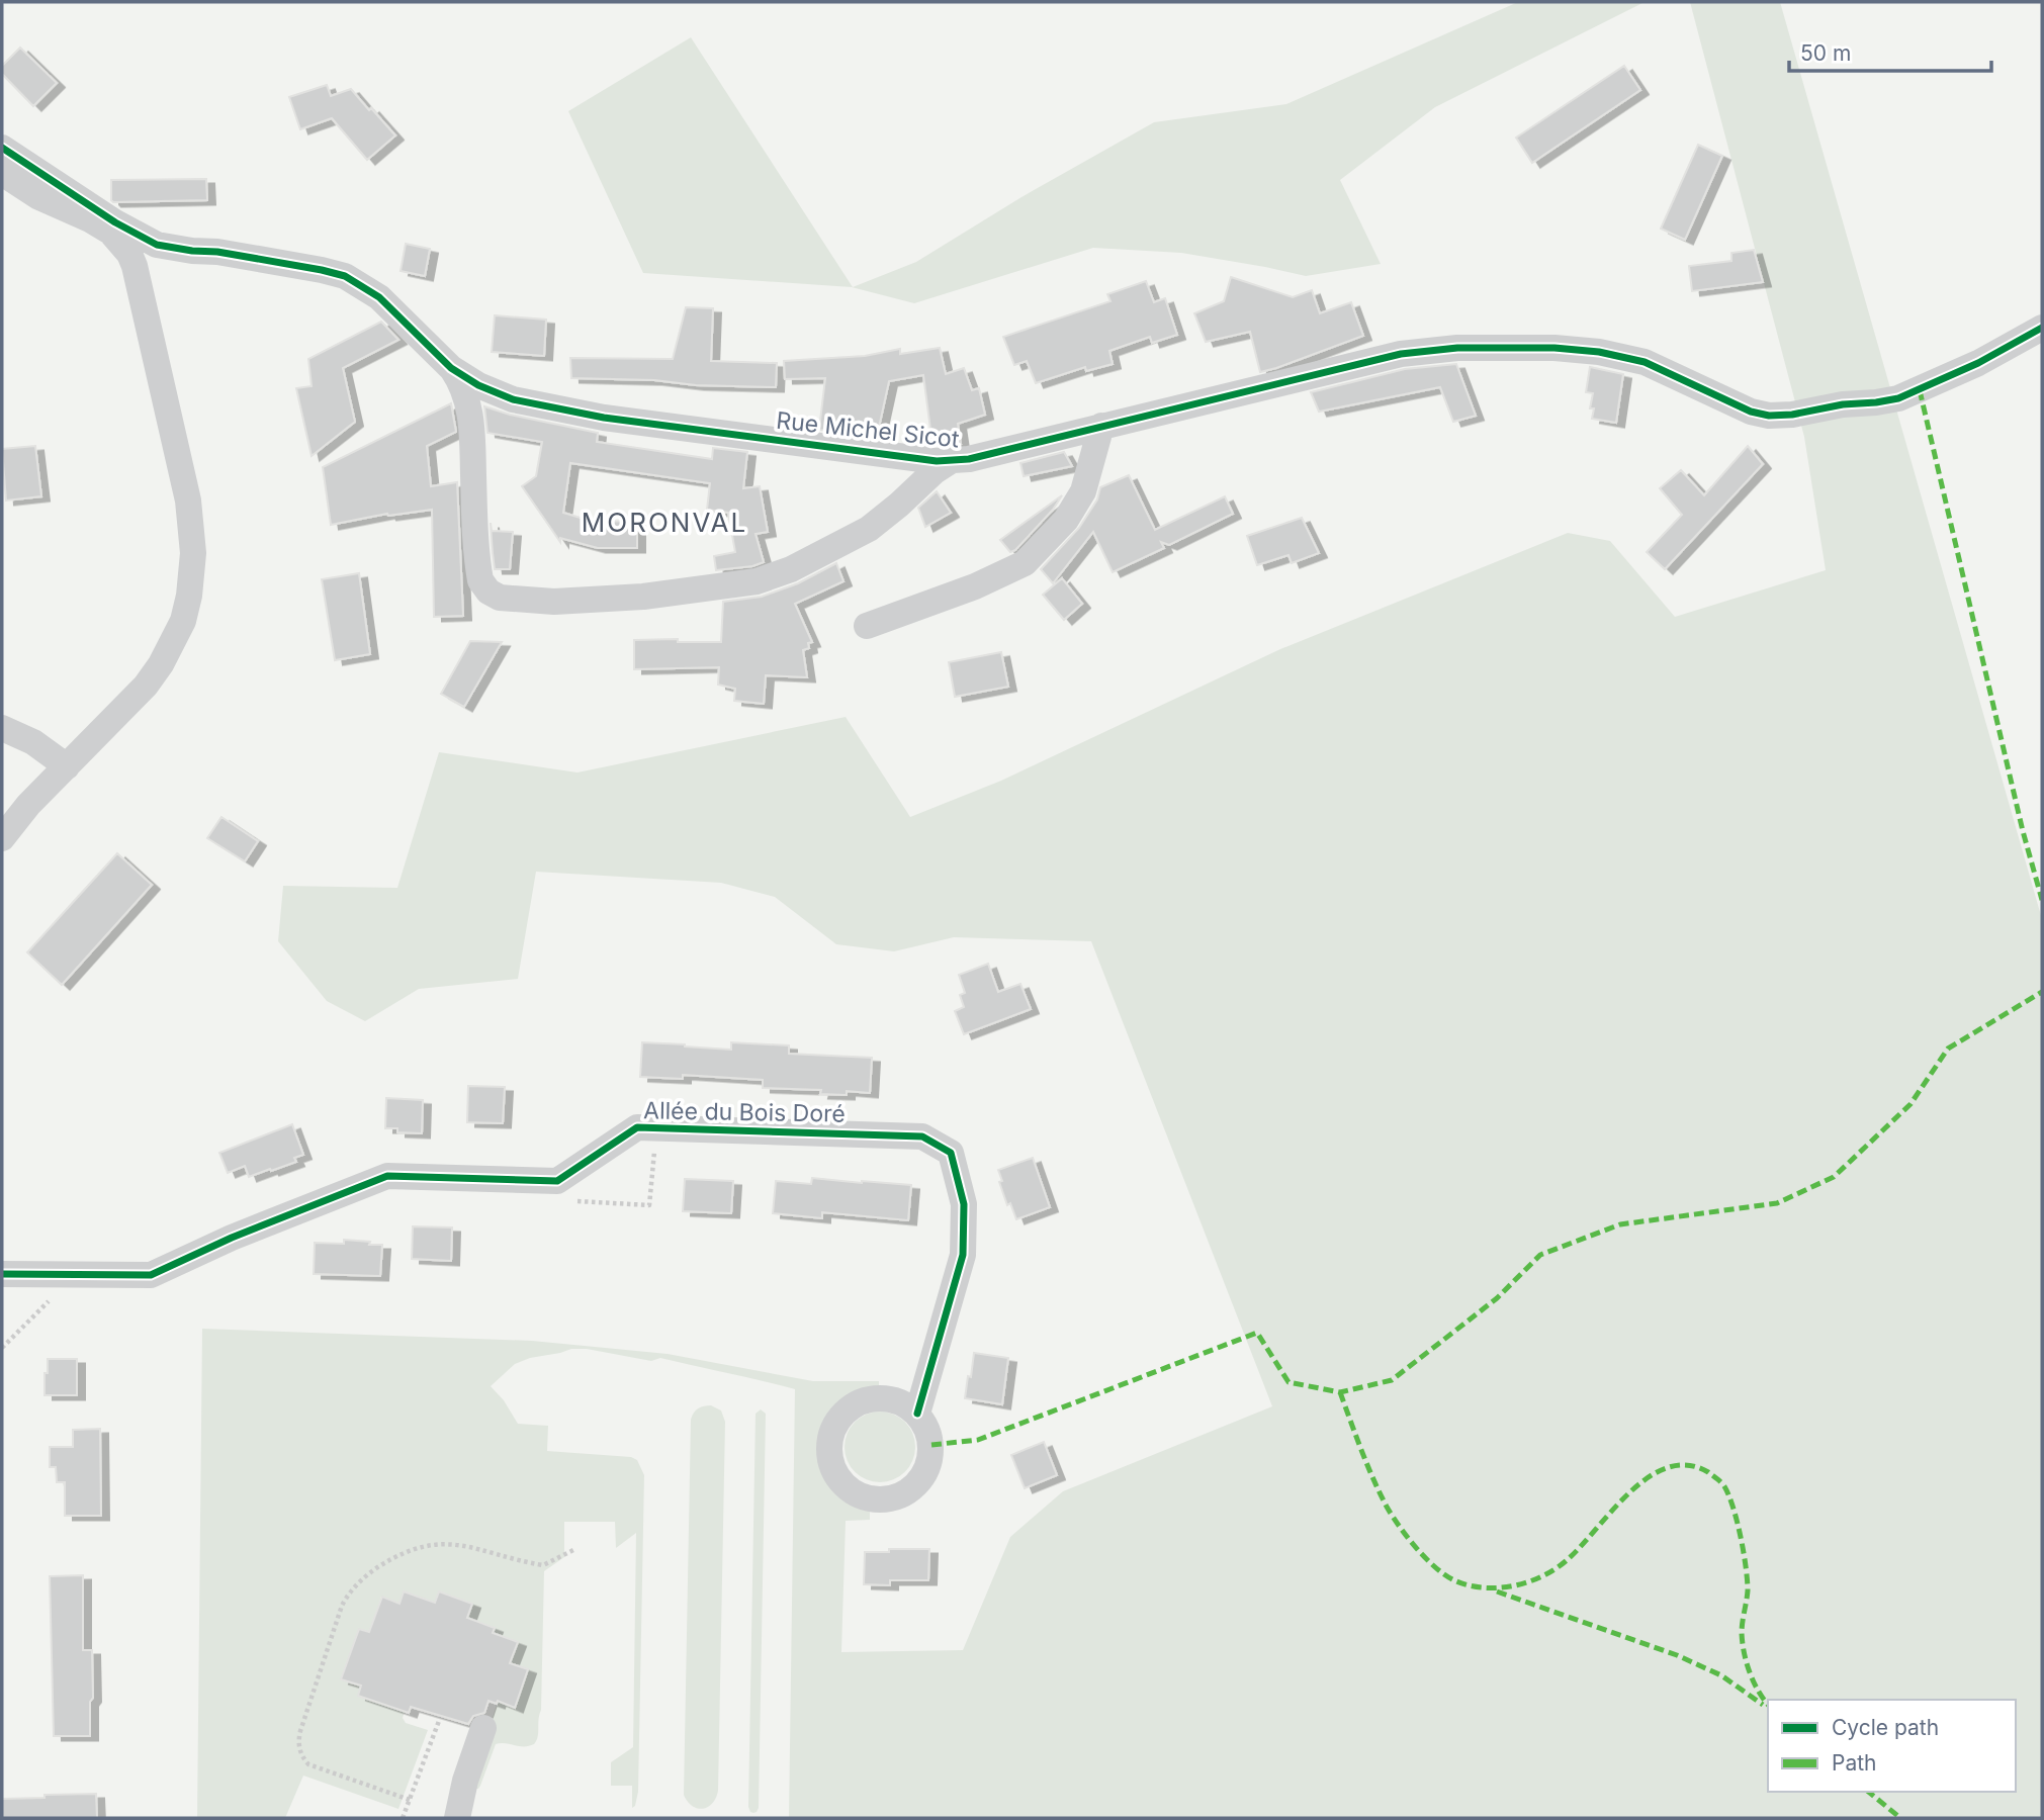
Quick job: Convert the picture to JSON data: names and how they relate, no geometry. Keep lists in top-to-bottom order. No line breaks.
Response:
{"streets":{"street":["Rue Michel Sicot","Allée du Bois Doré"]},"districts":["MORONVAL"],"legend":["Cycle path","Path"],"scale_bar":"50 m"}
